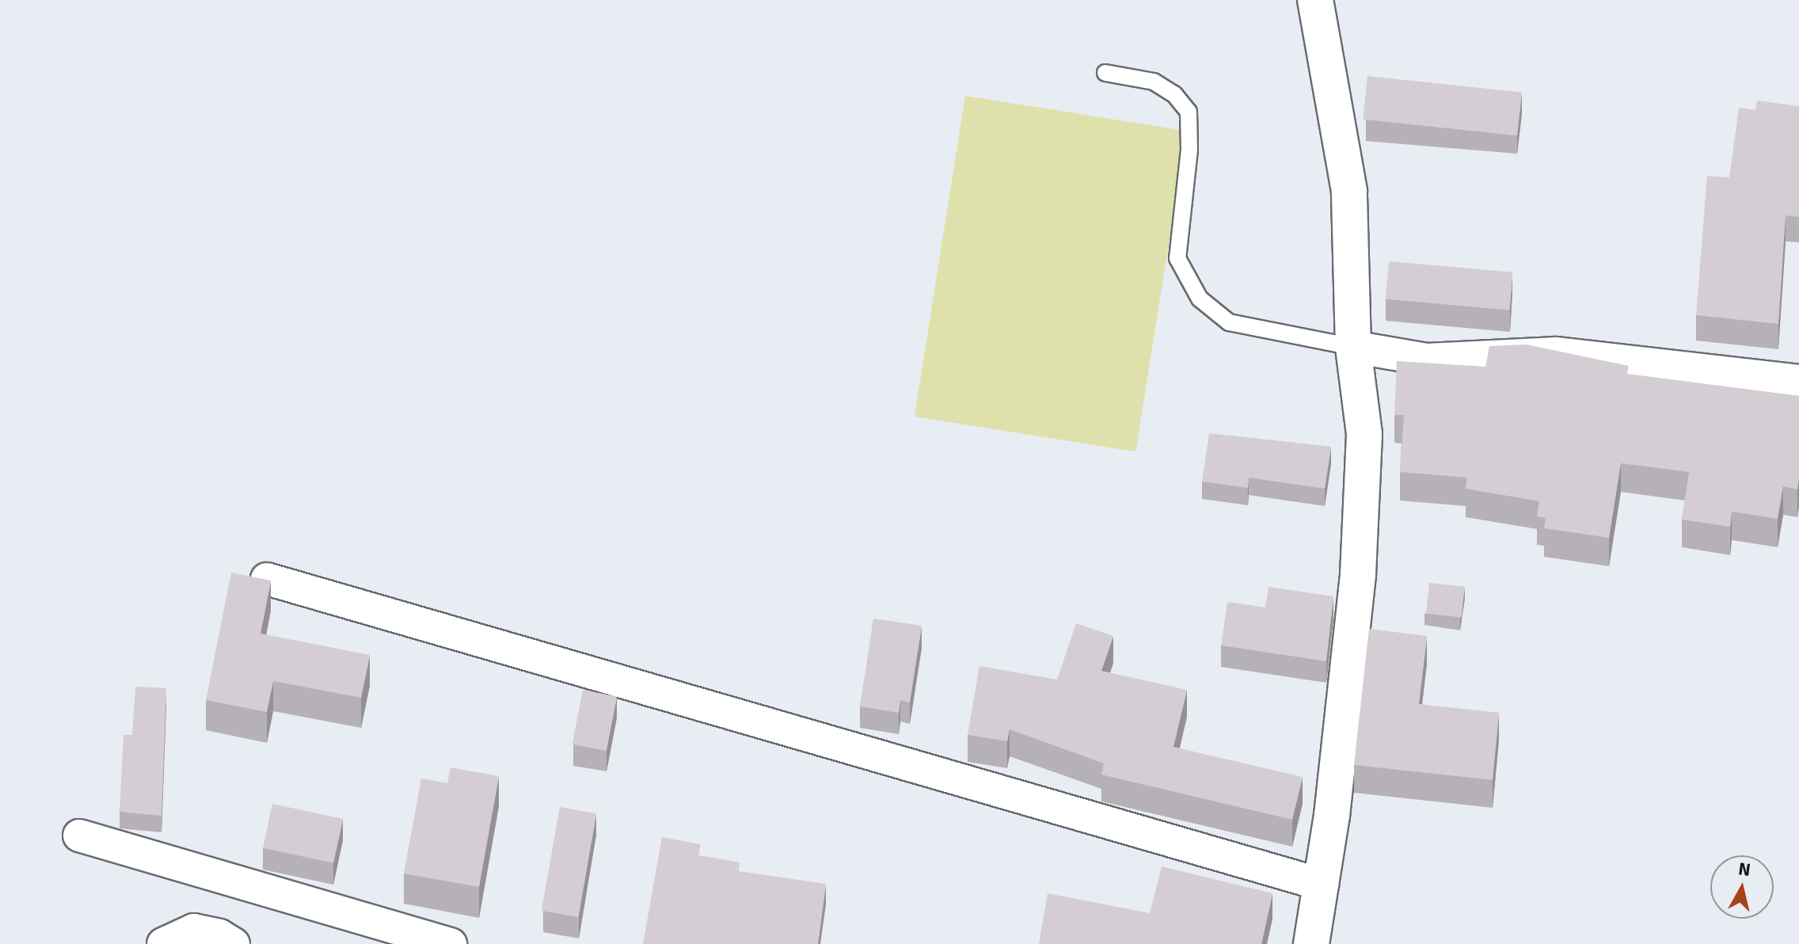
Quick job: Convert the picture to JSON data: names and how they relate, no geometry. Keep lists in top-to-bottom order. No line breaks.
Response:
{"north":"top"}
